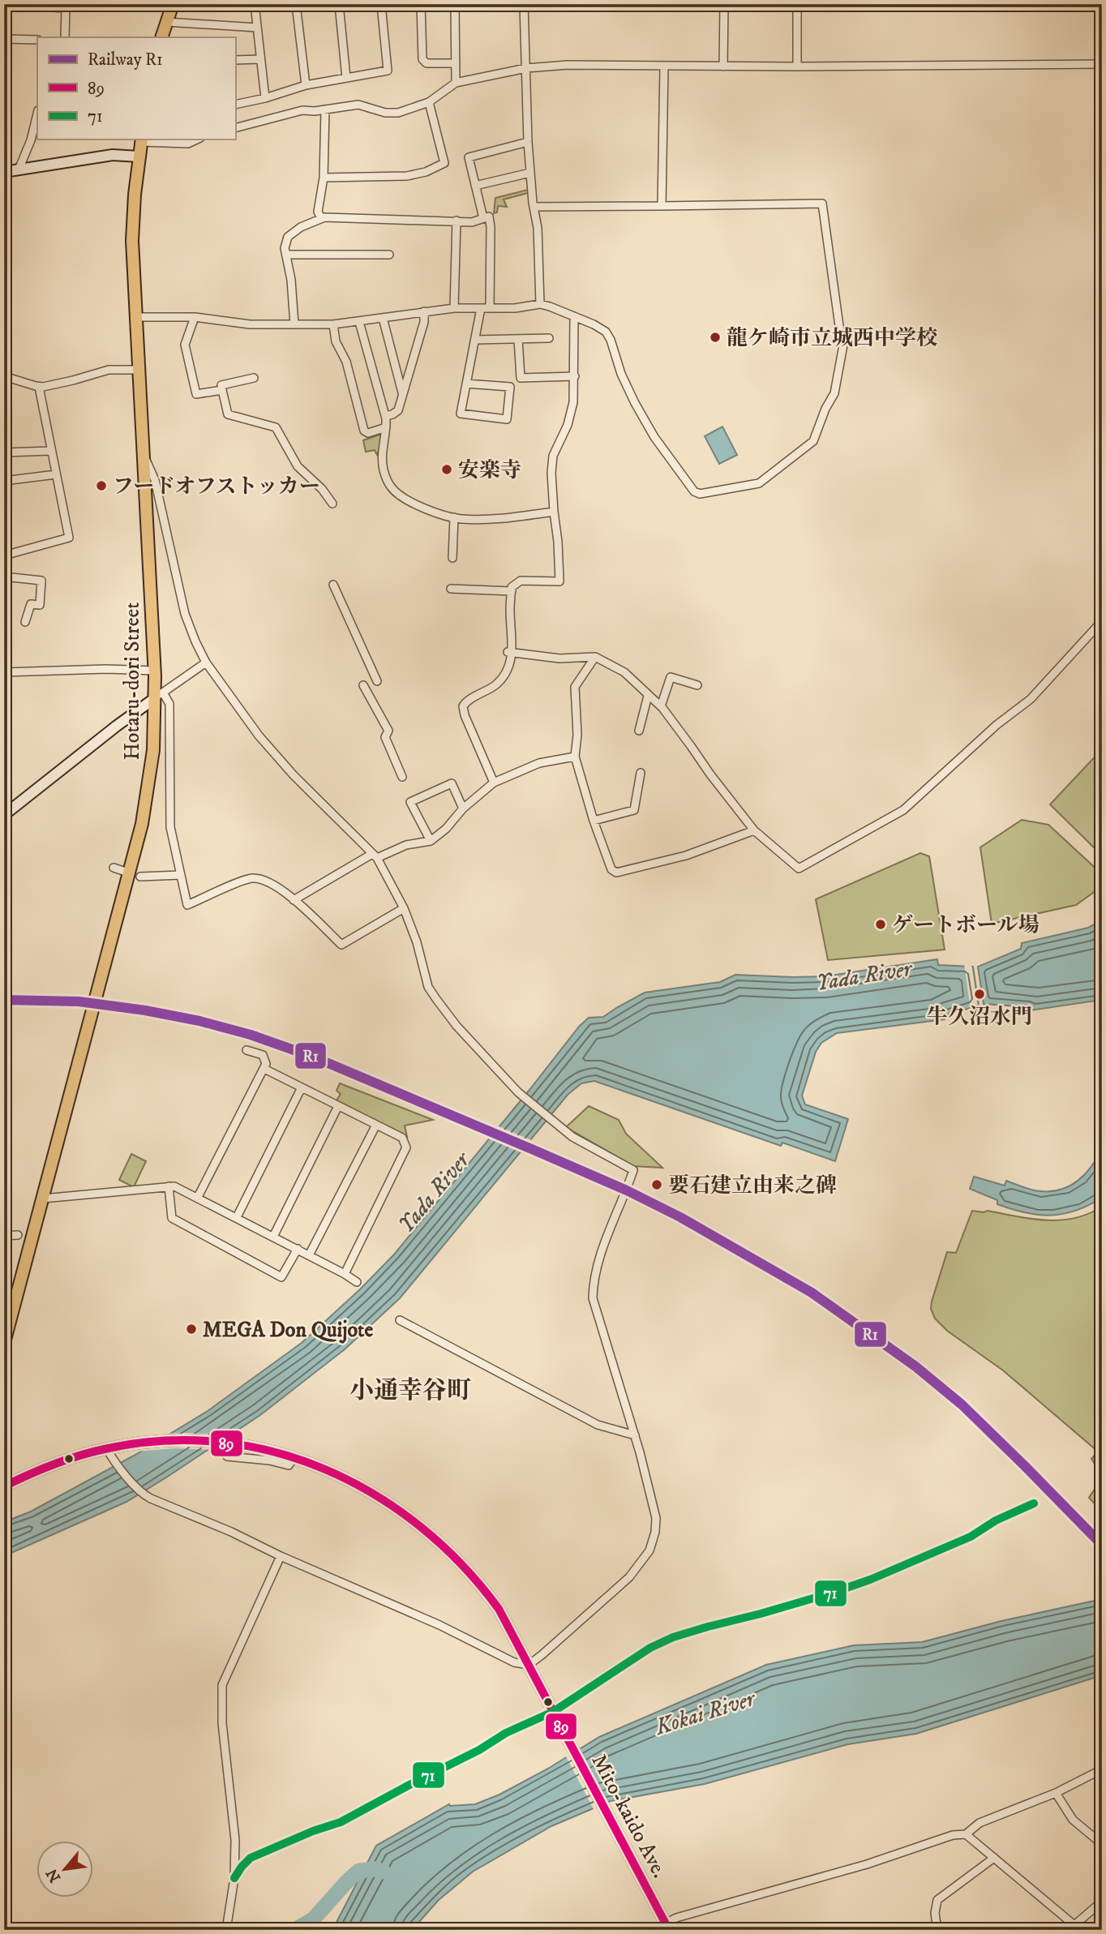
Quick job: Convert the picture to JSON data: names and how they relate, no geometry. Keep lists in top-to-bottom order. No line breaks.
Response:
{"streets":{"main road":["Hotaru-dori Street","Mito-kaido Ave."]},"districts":["小通幸谷町"],"water":["Yada River","Kokai River"],"places":["龍ケ崎市立城西中学校","安楽寺","フードオフストッカー","ゲートボール場","牛久沼水門","要石建立由来之碑","MEGA Don Quijote"],"lines":["rail line R1","transit line 89","transit line 71"],"legend":["Railway R1","89","71"],"north":"bottom left"}
